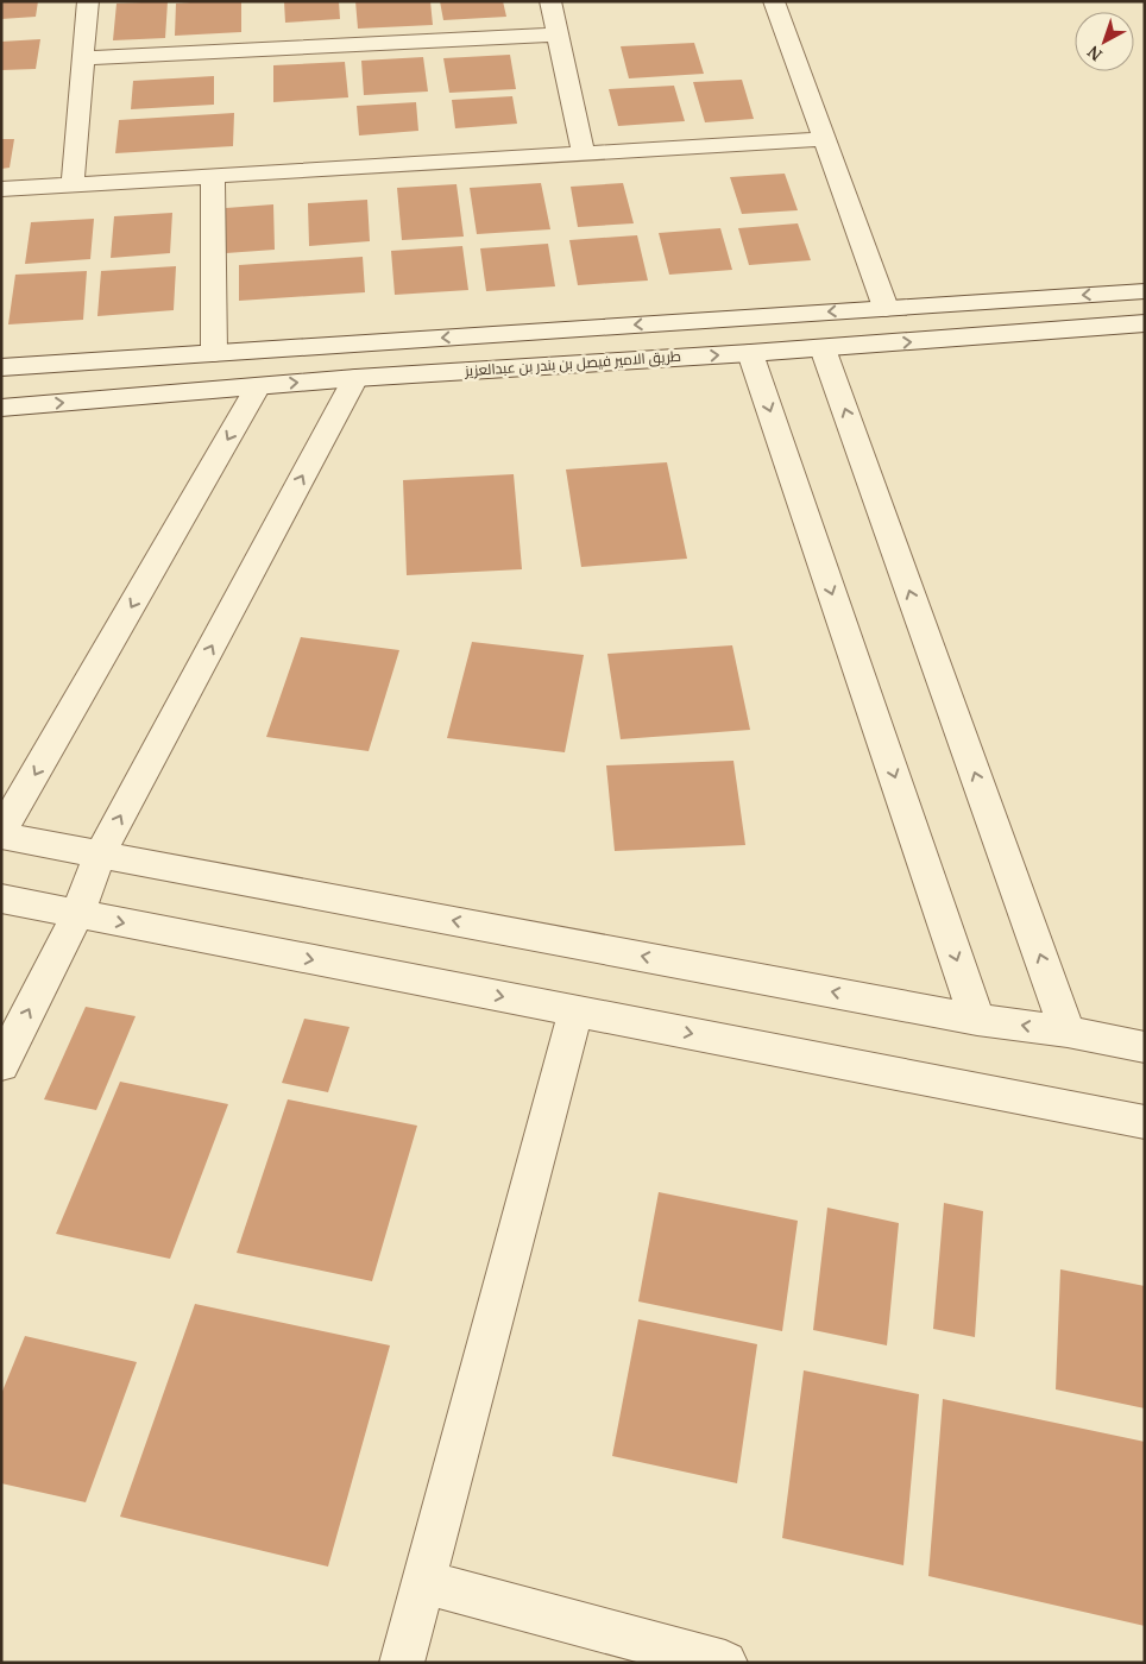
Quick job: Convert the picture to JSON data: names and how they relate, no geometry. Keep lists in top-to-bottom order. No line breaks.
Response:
{"streets":{"street":["طريق الامير فيصل بن بندر بن عبدالعزيز"]},"north":"bottom left"}
